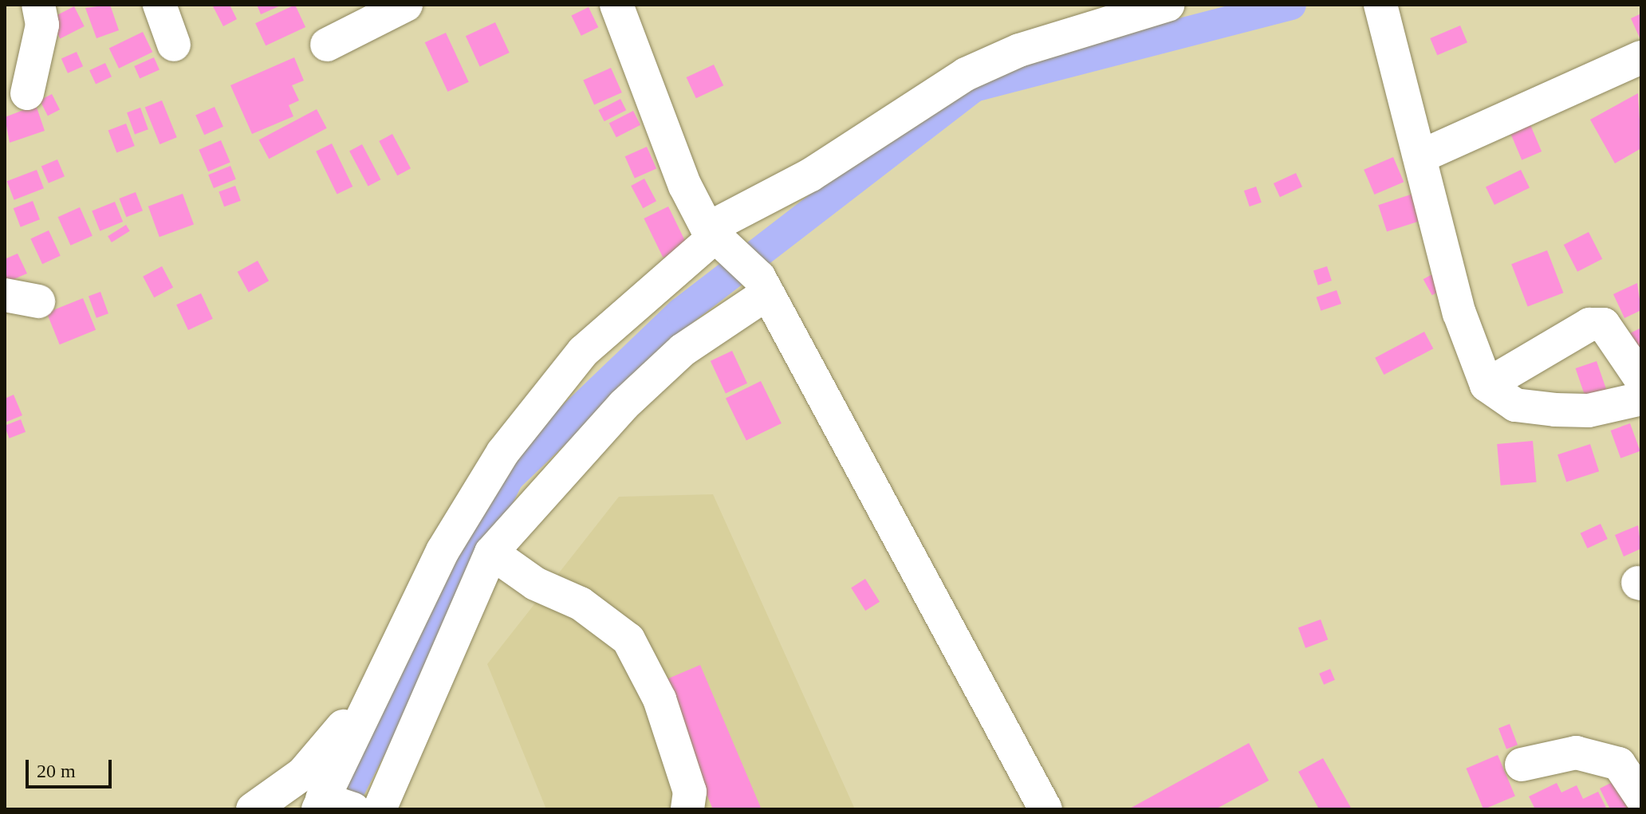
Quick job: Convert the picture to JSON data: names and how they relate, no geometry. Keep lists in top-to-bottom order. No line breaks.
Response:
{"scale_bar":"20 m"}
